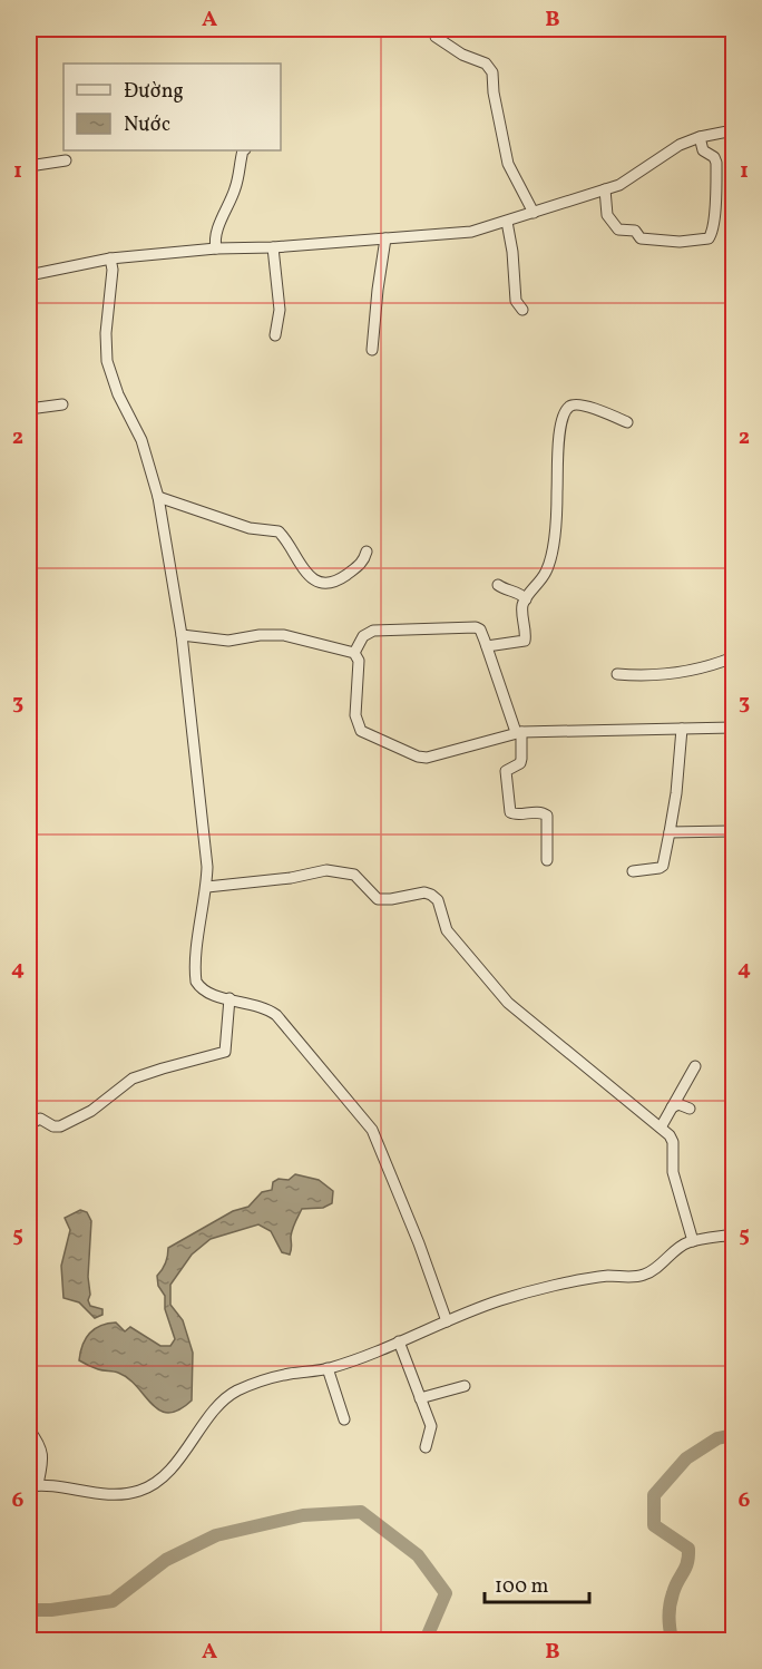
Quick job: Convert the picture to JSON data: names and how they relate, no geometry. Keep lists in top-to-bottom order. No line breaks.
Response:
{"legend":["Đường","Nước"],"scale_bar":"100 m","grid":{"columns":["A","B"],"rows":["1","2","3","4","5","6"]}}
